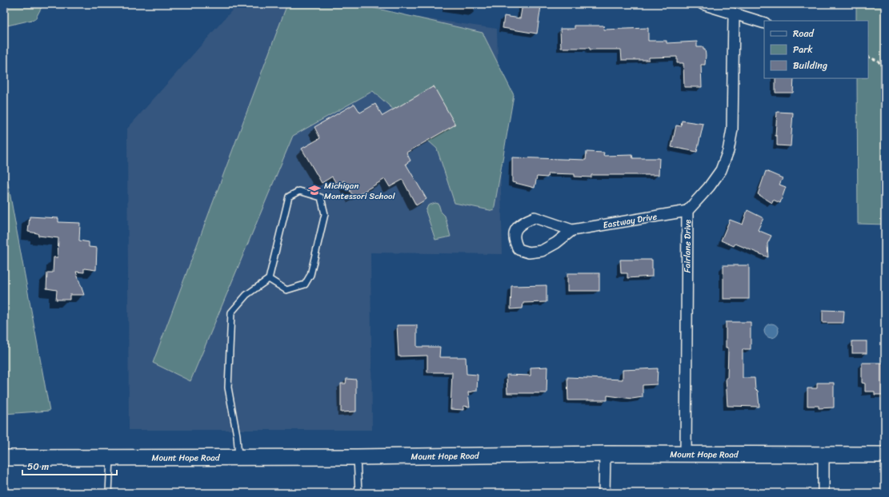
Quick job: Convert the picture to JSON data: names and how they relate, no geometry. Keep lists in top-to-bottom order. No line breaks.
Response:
{"streets":{"street":["Eastway Drive","Fairlane Drive","Mount Hope Road"]},"crossings":[["Eastway Drive","Fairlane Drive"],["Fairlane Drive","Mount Hope Road"]],"places":{"school or university":["Michigan Montessori School"]},"legend":["Road","Park","Building"],"scale_bar":"50 m"}
